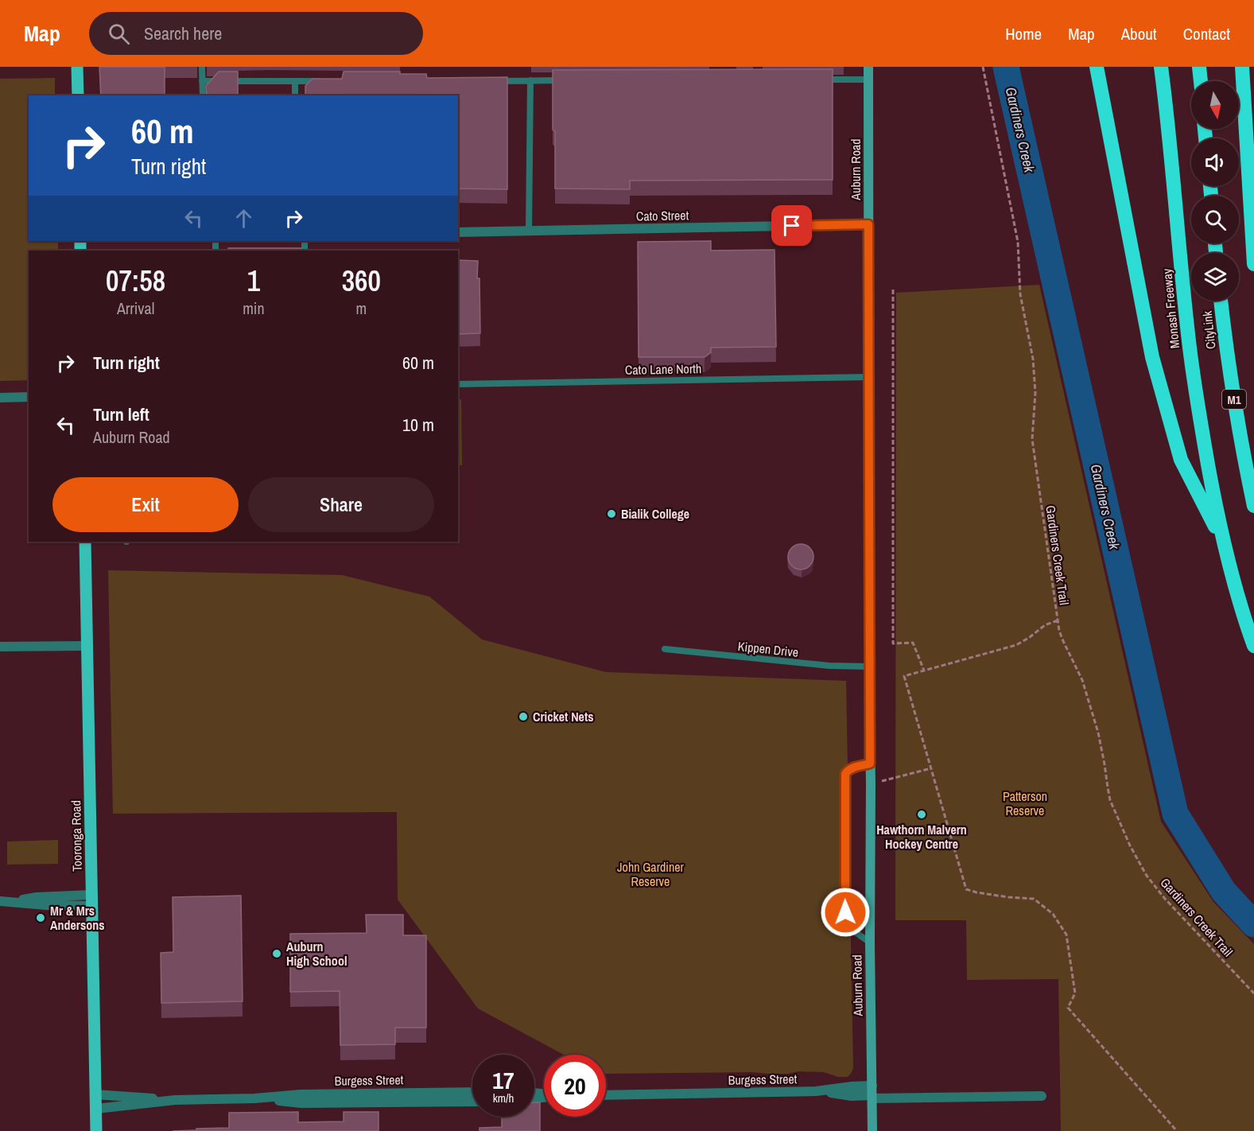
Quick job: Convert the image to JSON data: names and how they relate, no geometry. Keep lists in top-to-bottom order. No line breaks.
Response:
{"streets":{"highway":["Monash Freeway","CityLink","M1"],"main road":["Auburn Road","Tooronga Road"],"street":["Cato Street","Burgess Street"],"lane":["Cato Lane North","Kippen Drive"],"path":["Gardiners Creek Trail"]},"crossings":[["Auburn Road","Cato Street"],["Auburn Road","Cato Lane North"],["Auburn Road","Kippen Drive"],["Auburn Road","Burgess Street"],["Tooronga Road","Burgess Street"]],"water":["Gardiners Creek"],"parks":["Patterson Reserve","John Gardiner Reserve"],"places":["Bialik College","Cricket Nets","Hawthorn Malvern Hockey Centre","Mr & Mrs Andersons","Auburn High School"],"north":"bottom","page":{"header":"Map","search":"Search here","nav":["Home","Map","About","Contact"],"turn":["60 m","Turn right"],"eta":["07:58","Arrival","1","min","360","m"],"list":[{"name":"Turn right","value":"60 m"},{"name":"Turn left","note":"Auburn Road","value":"10 m"}],"buttons":["Exit","Share"],"speed":"17 km/h","limit":"20"}}
